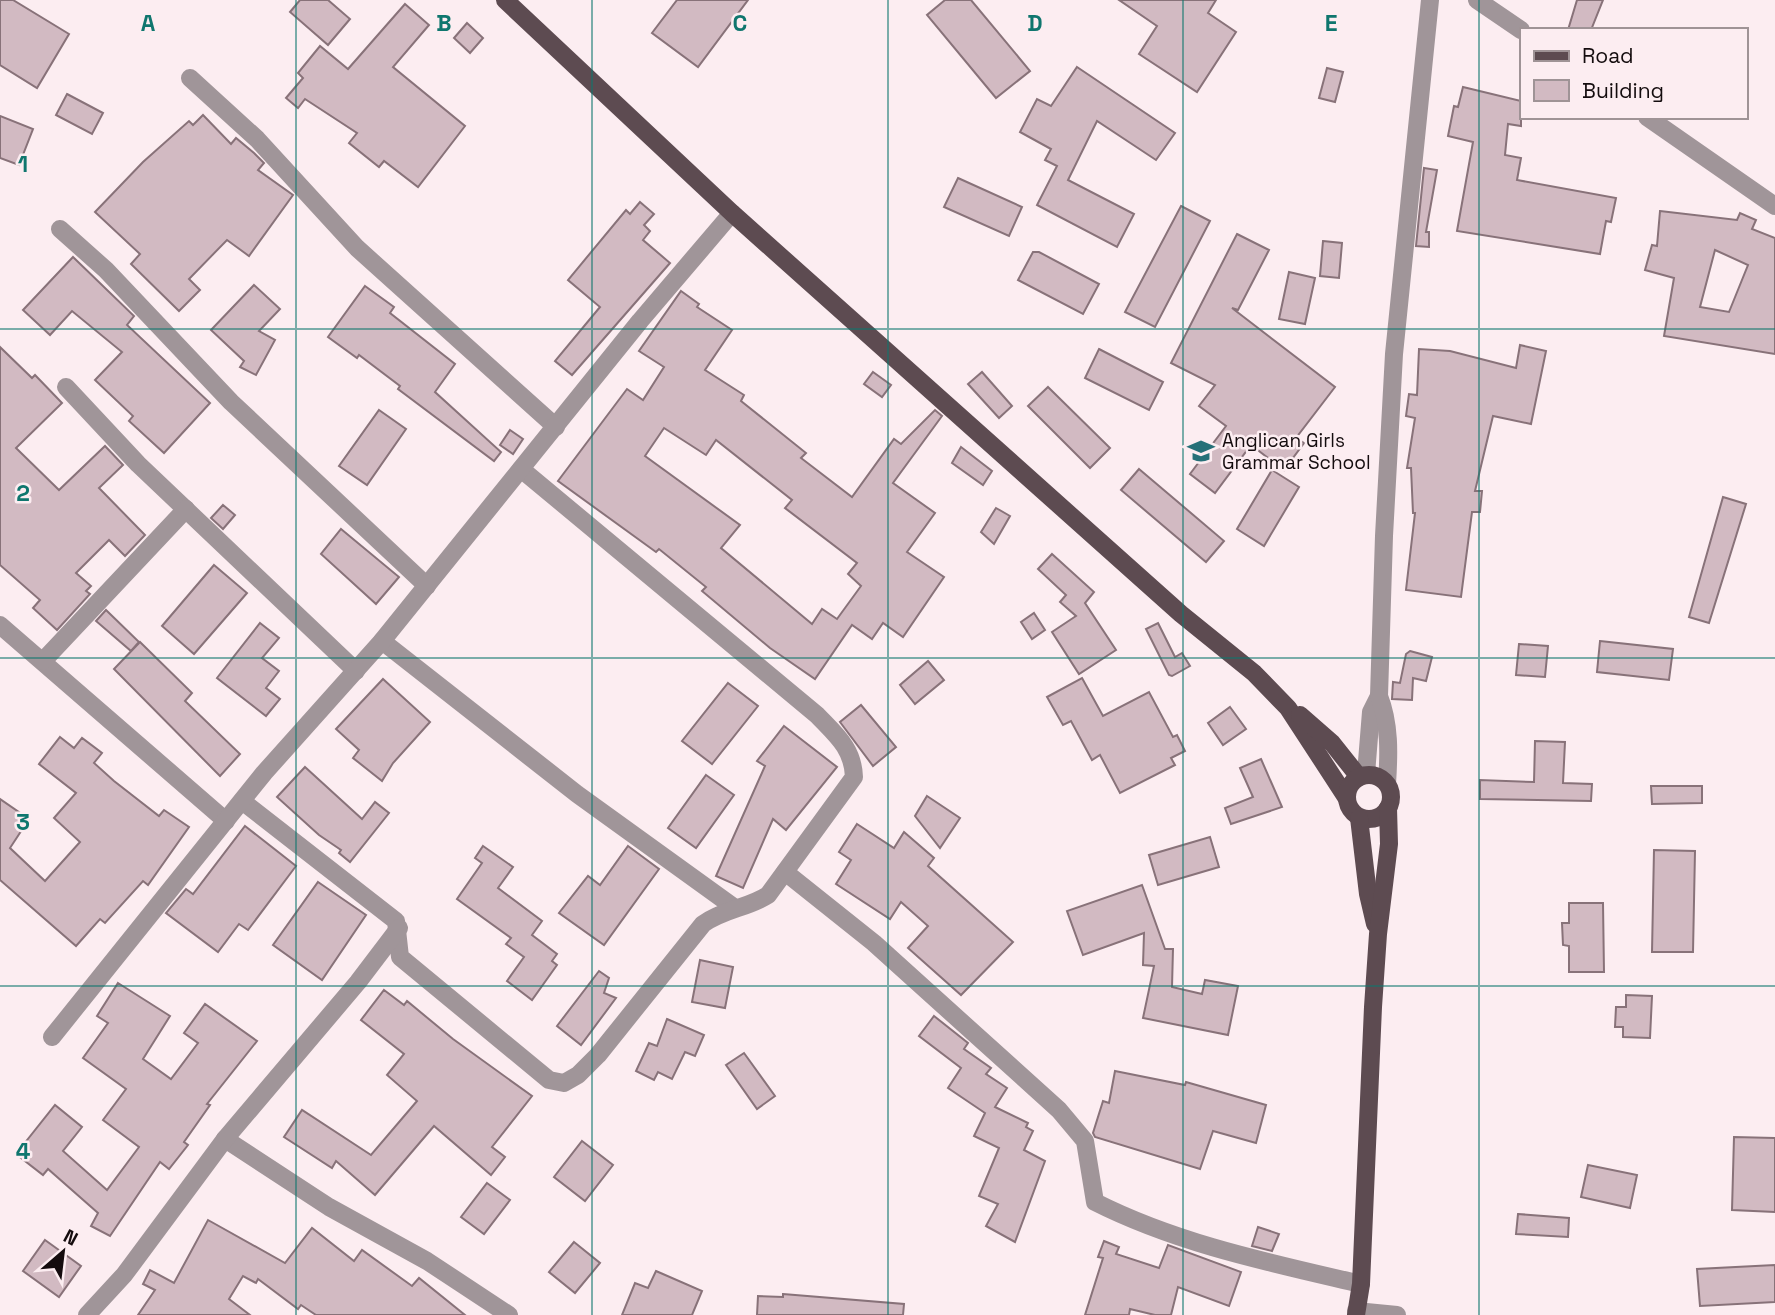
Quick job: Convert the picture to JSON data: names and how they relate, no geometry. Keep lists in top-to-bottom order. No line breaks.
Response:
{"places":{"school or university":["Anglican Girls Grammar School"]},"legend":["Road","Building"],"north":"top right","grid":{"columns":["A","B","C","D","E"],"rows":["1","2","3","4"]}}
